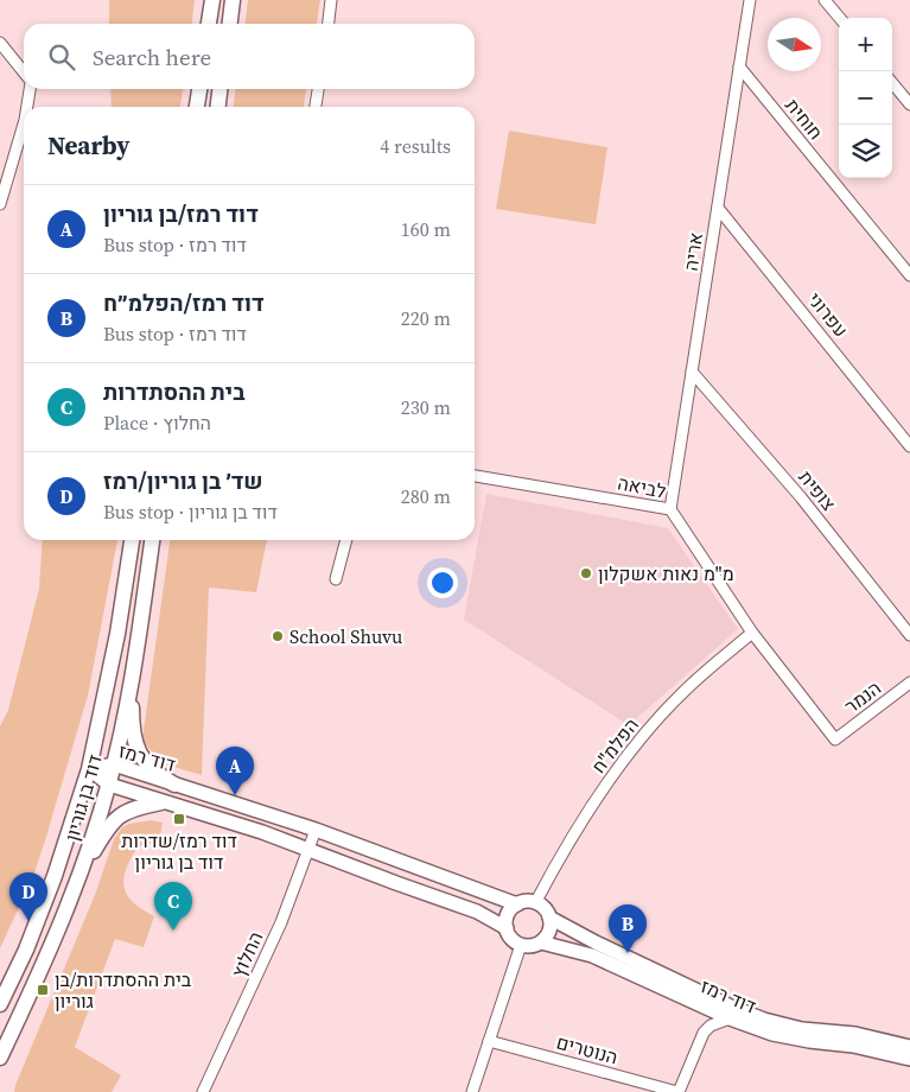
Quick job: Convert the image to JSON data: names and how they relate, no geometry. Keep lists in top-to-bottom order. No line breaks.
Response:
{"streets":{"main road":["דוד בן גוריון"],"street":["חוחית","אריה","עפרוני","לביאה","צופית","הנמר","הפלמ\"ח","דוד רמז","החלוץ","הנוטרים"]},"crossings":[["חוחית","אריה"],["אריה","עפרוני"],["אריה","לביאה"],["אריה","צופית"],["לביאה","הנמר"],["לביאה","הפלמ\"ח"],["הפלמ\"ח","דוד רמז"],["דוד רמז","דוד בן גוריון"],["דוד רמז","החלוץ"]],"places":{"other":["מ\"מ נאות אשקלון","School Shuvu"],"transit":["דוד רמז/שדרות דוד בן גוריון","בית ההסתדרות/בן גוריון"]},"north":"right","page":{"map_buttons":["+","−"],"search":"Search here","heading":["Nearby","4 results"],"list":[{"mark":"A","name":"דוד רמז/בן גוריון","note":"Bus stop · דוד רמז","value":"160 m"},{"mark":"B","name":"דוד רמז/הפלמ״ח","note":"Bus stop · דוד רמז","value":"220 m"},{"mark":"C","name":"בית ההסתדרות","note":"Place · החלוץ","value":"230 m"},{"mark":"D","name":"שד׳ בן גוריון/רמז","note":"Bus stop · דוד בן גוריון","value":"280 m"}],"pins":["A","D","C","B"]}}
